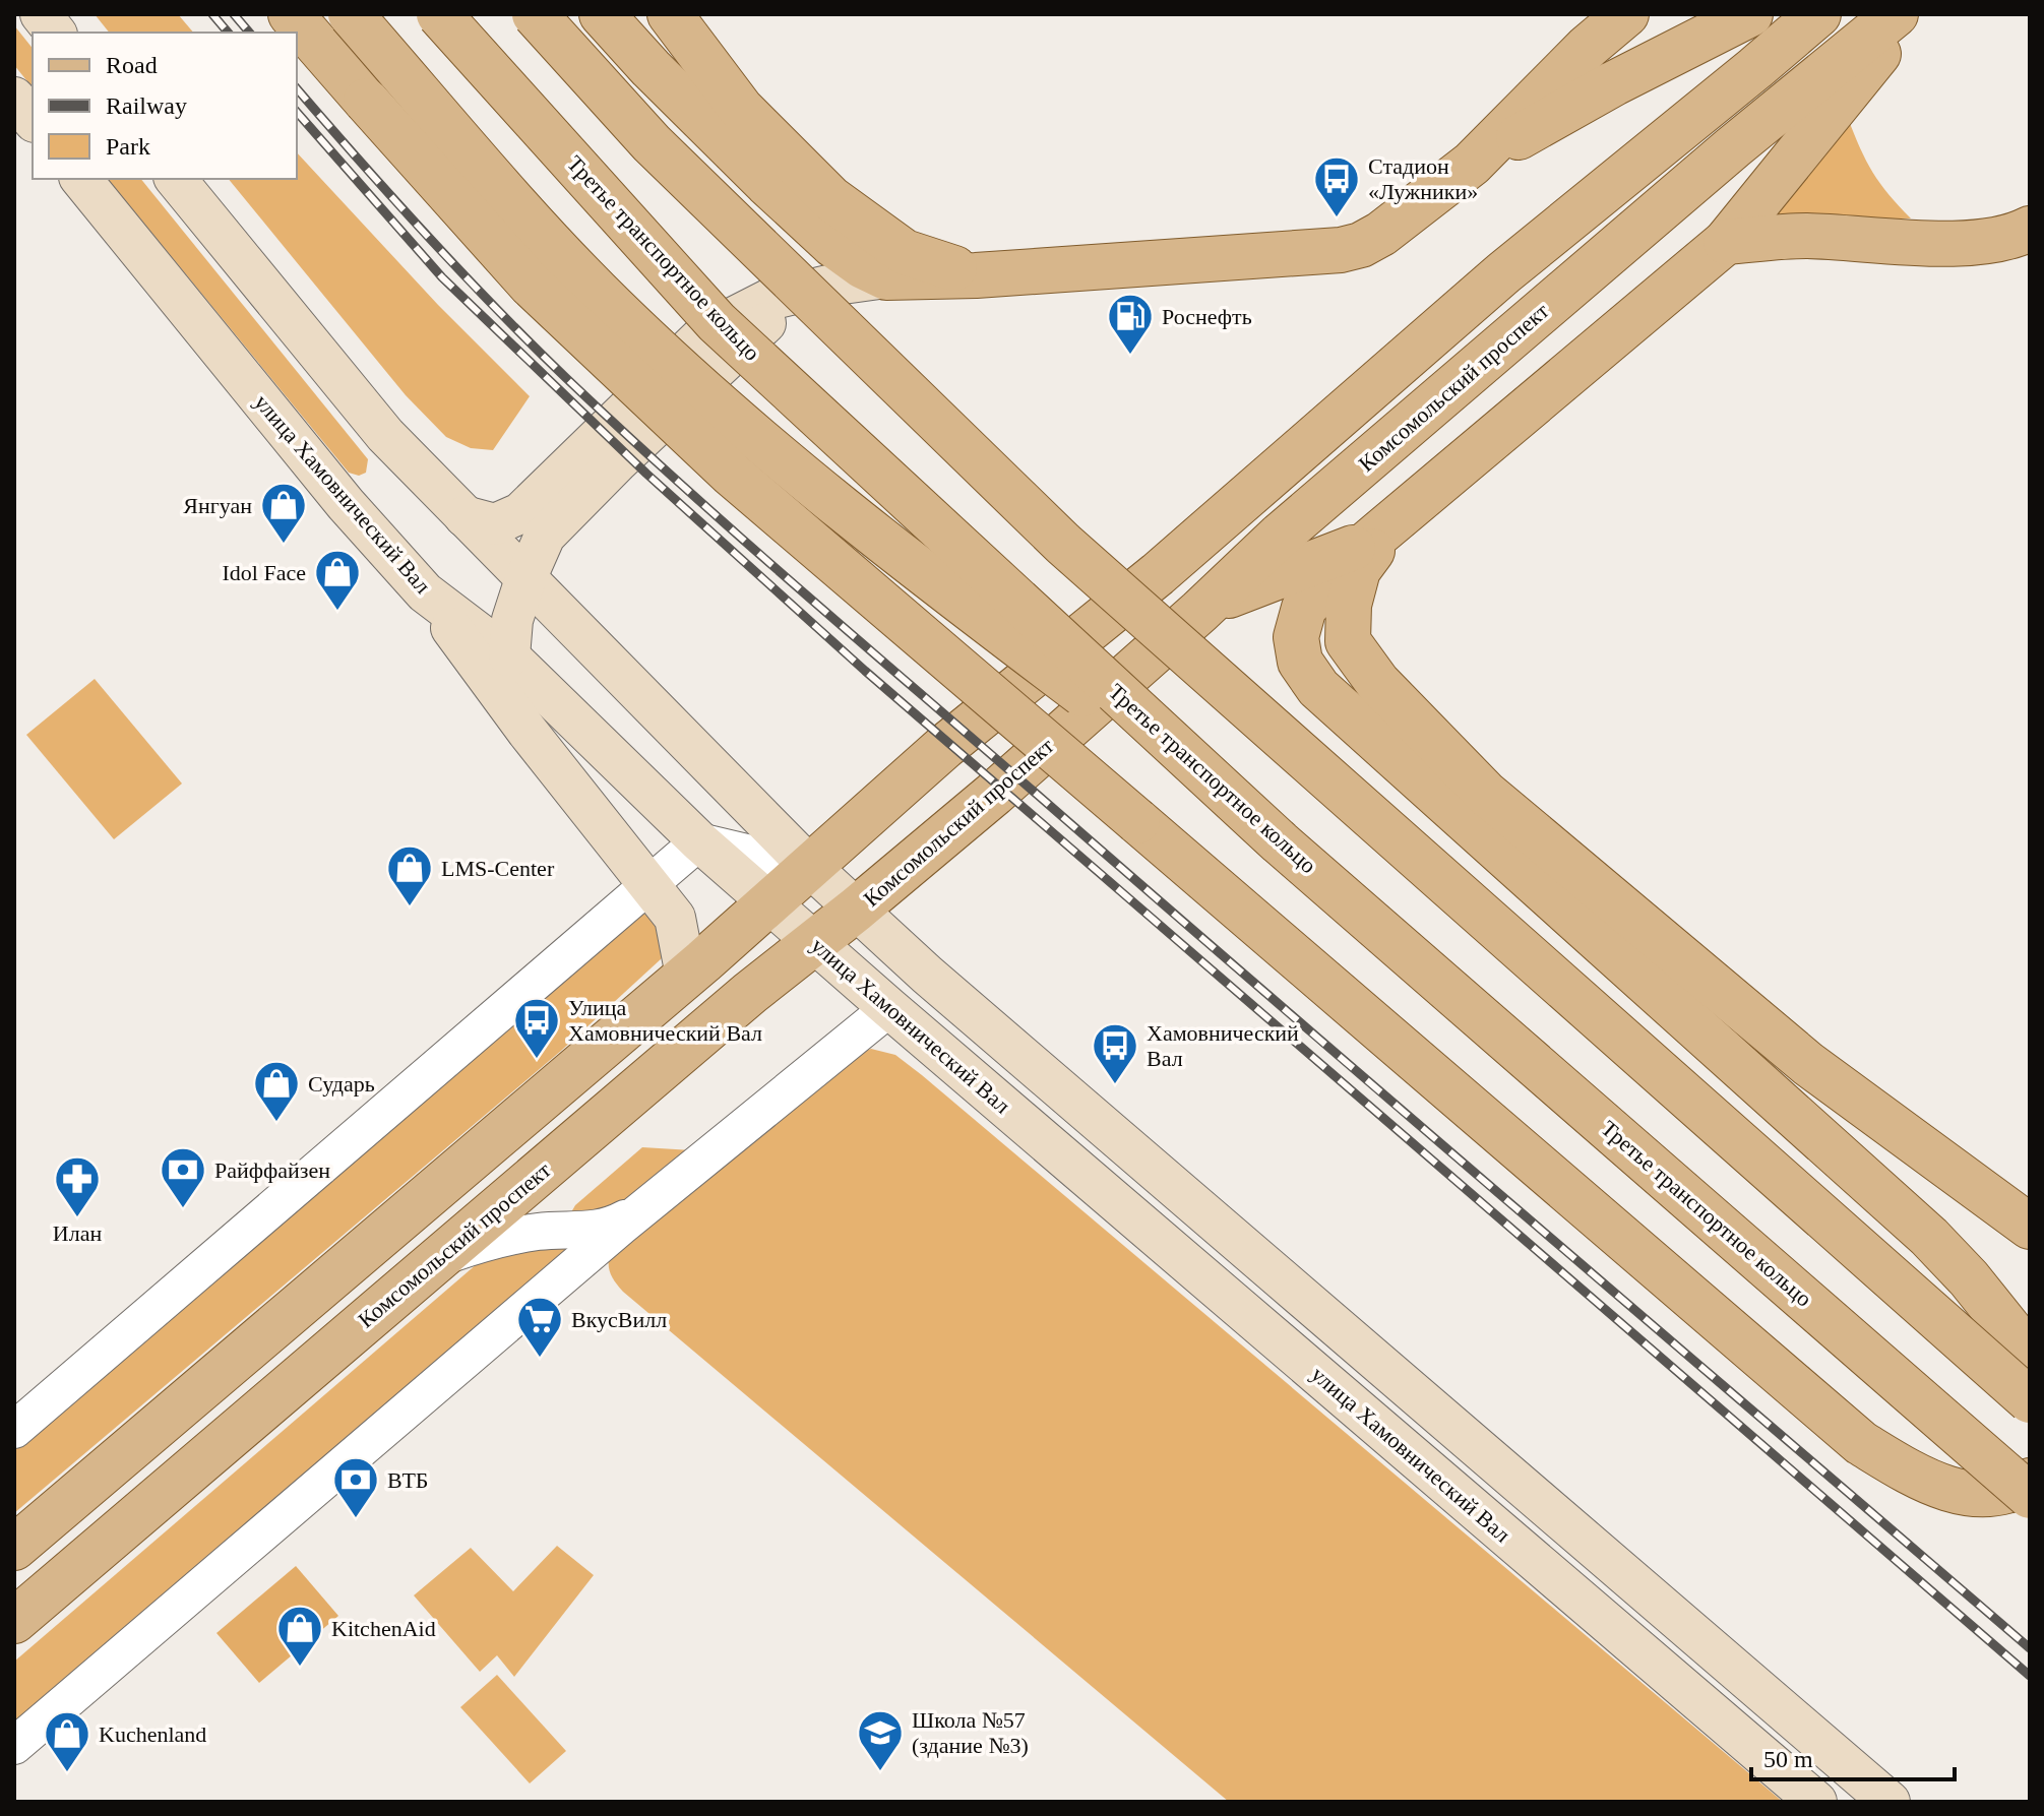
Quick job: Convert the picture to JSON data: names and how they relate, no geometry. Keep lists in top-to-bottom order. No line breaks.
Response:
{"streets":{"main road":["Третье транспортное кольцо","Комсомольский проспект","улица Хамовнический Вал"]},"crossings":[["Комсомольский проспект","улица Хамовнический Вал"]],"places":{"bus stop":["Стадион «Лужники»","Улица Хамовнический Вал","Хамовнический Вал"],"fuel station":["Роснефть"],"shop":["Янгуан","Idol Face","LMS-Center","Сударь","KitchenAid","Kuchenland"],"bank":["Райффайзен","ВТБ"],"pharmacy":["Илан"],"supermarket":["ВкусВилл"],"school or university":["Школа №57 (здание №3)"]},"legend":["Road","Railway","Park"],"scale_bar":"50 m"}
